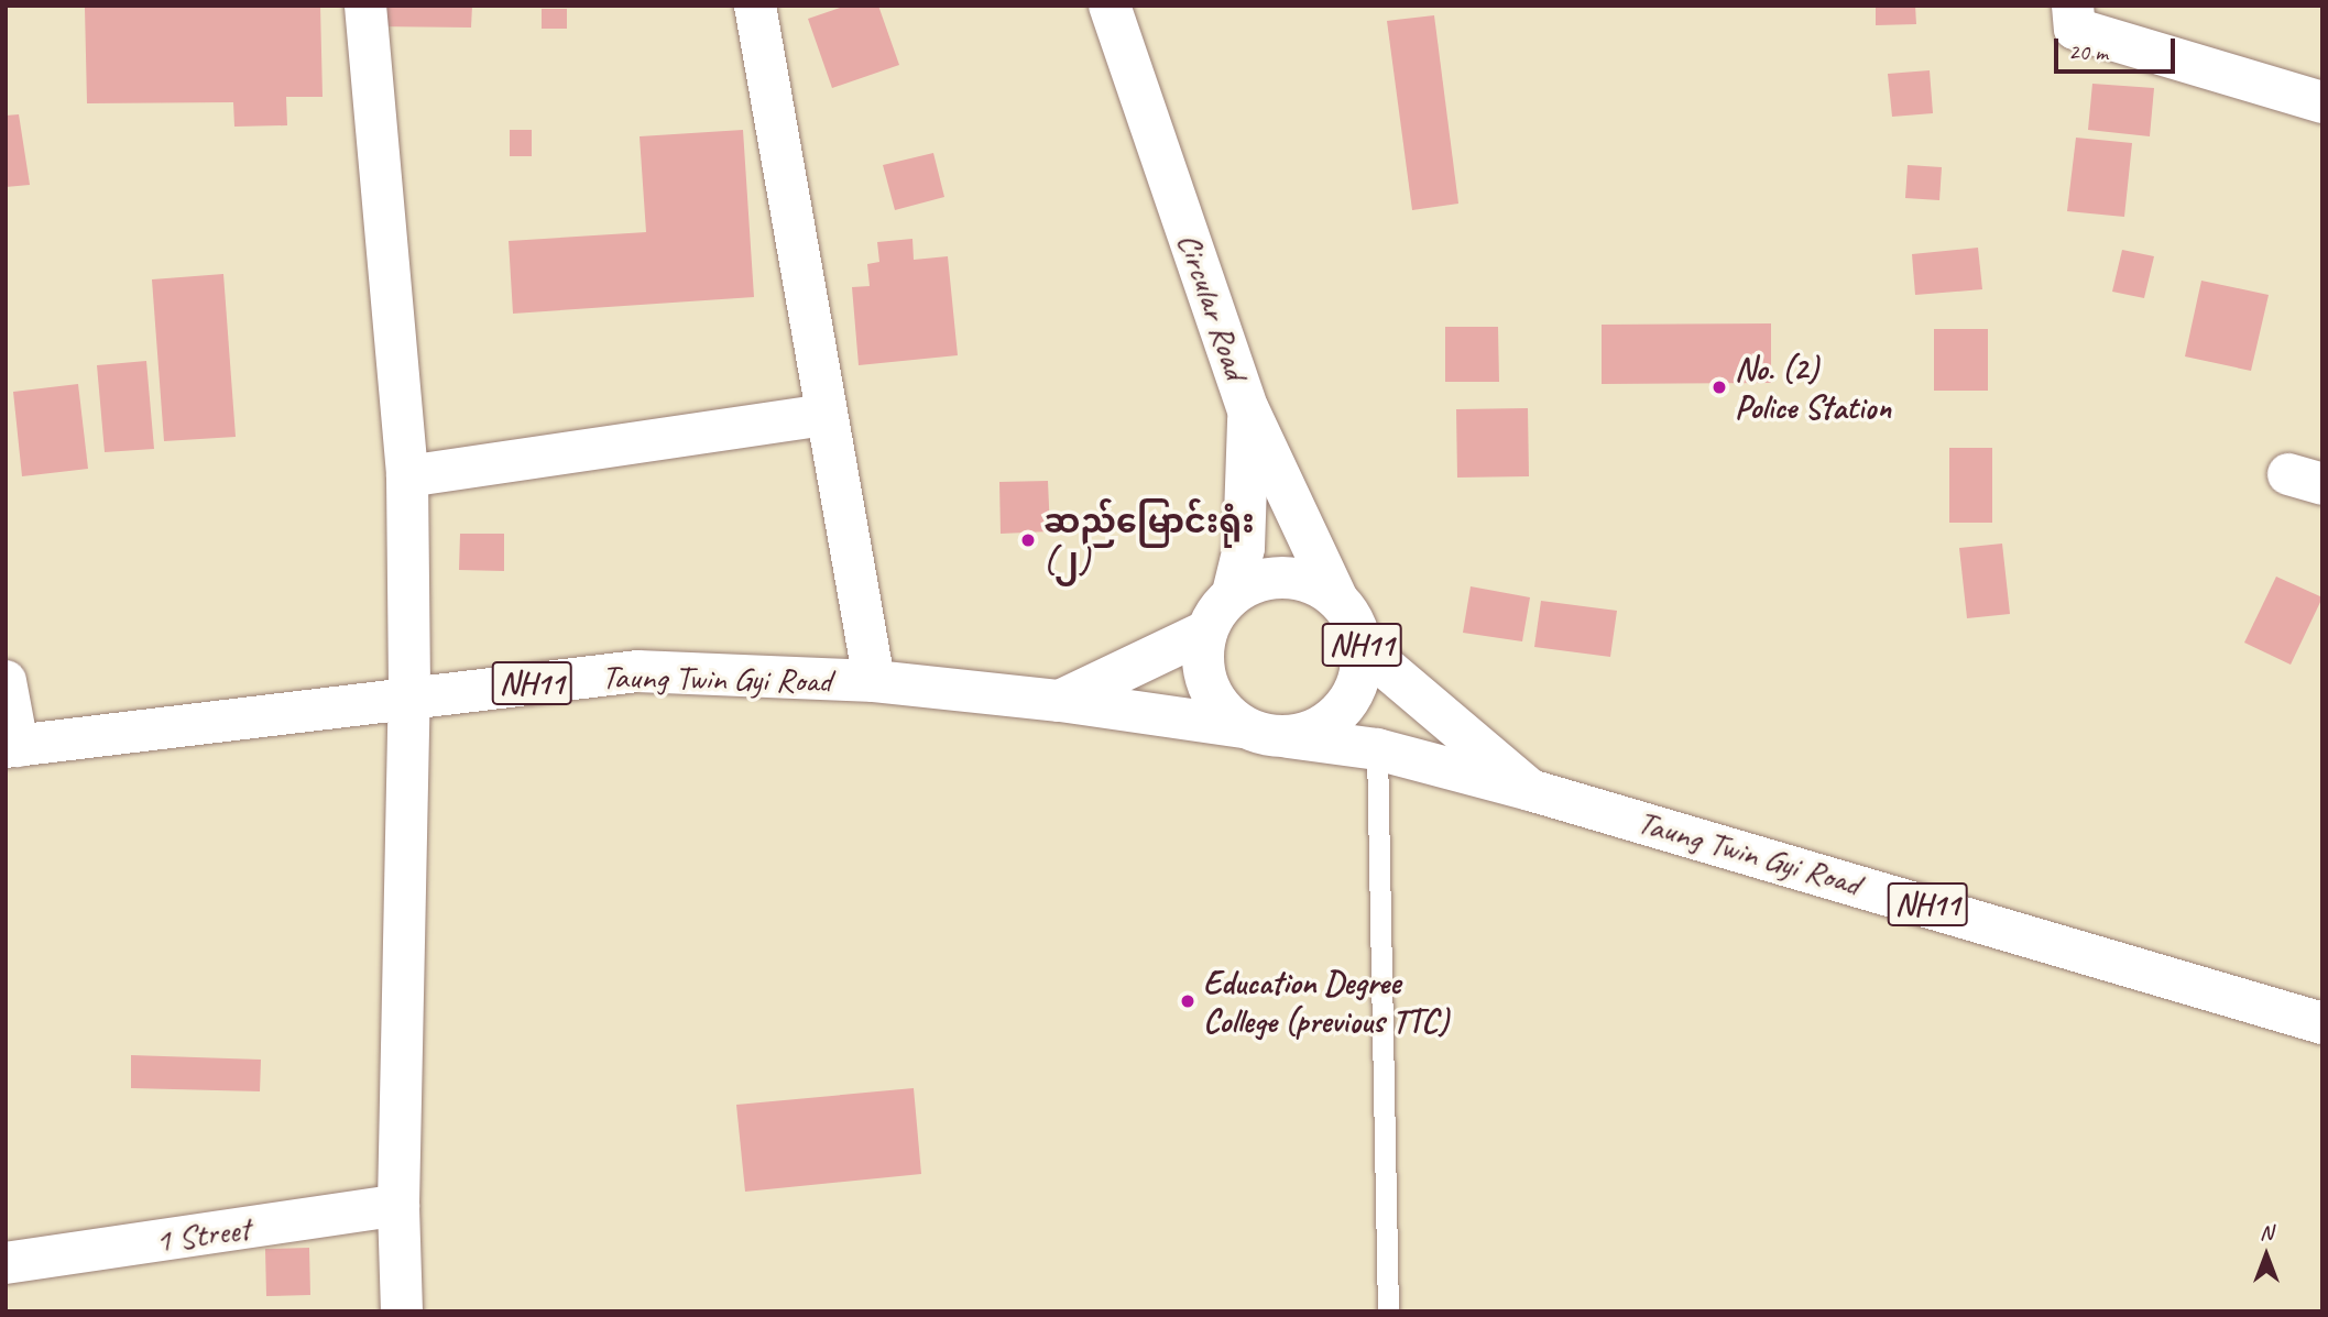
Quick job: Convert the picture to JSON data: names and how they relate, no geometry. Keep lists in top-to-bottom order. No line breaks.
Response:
{"streets":{"main road":["Circular Road","NH11","Taung Twin Gyi Road","1 Street"]},"crossings":[["Circular Road","NH11"],["Circular Road","Taung Twin Gyi Road"],["NH11","Taung Twin Gyi Road"]],"places":["No. (2) Police Station","ဆည်မြောင်းရုံး (၂)","Education Degree College (previous TTC)"],"scale_bar":"20 m","north":"top"}
